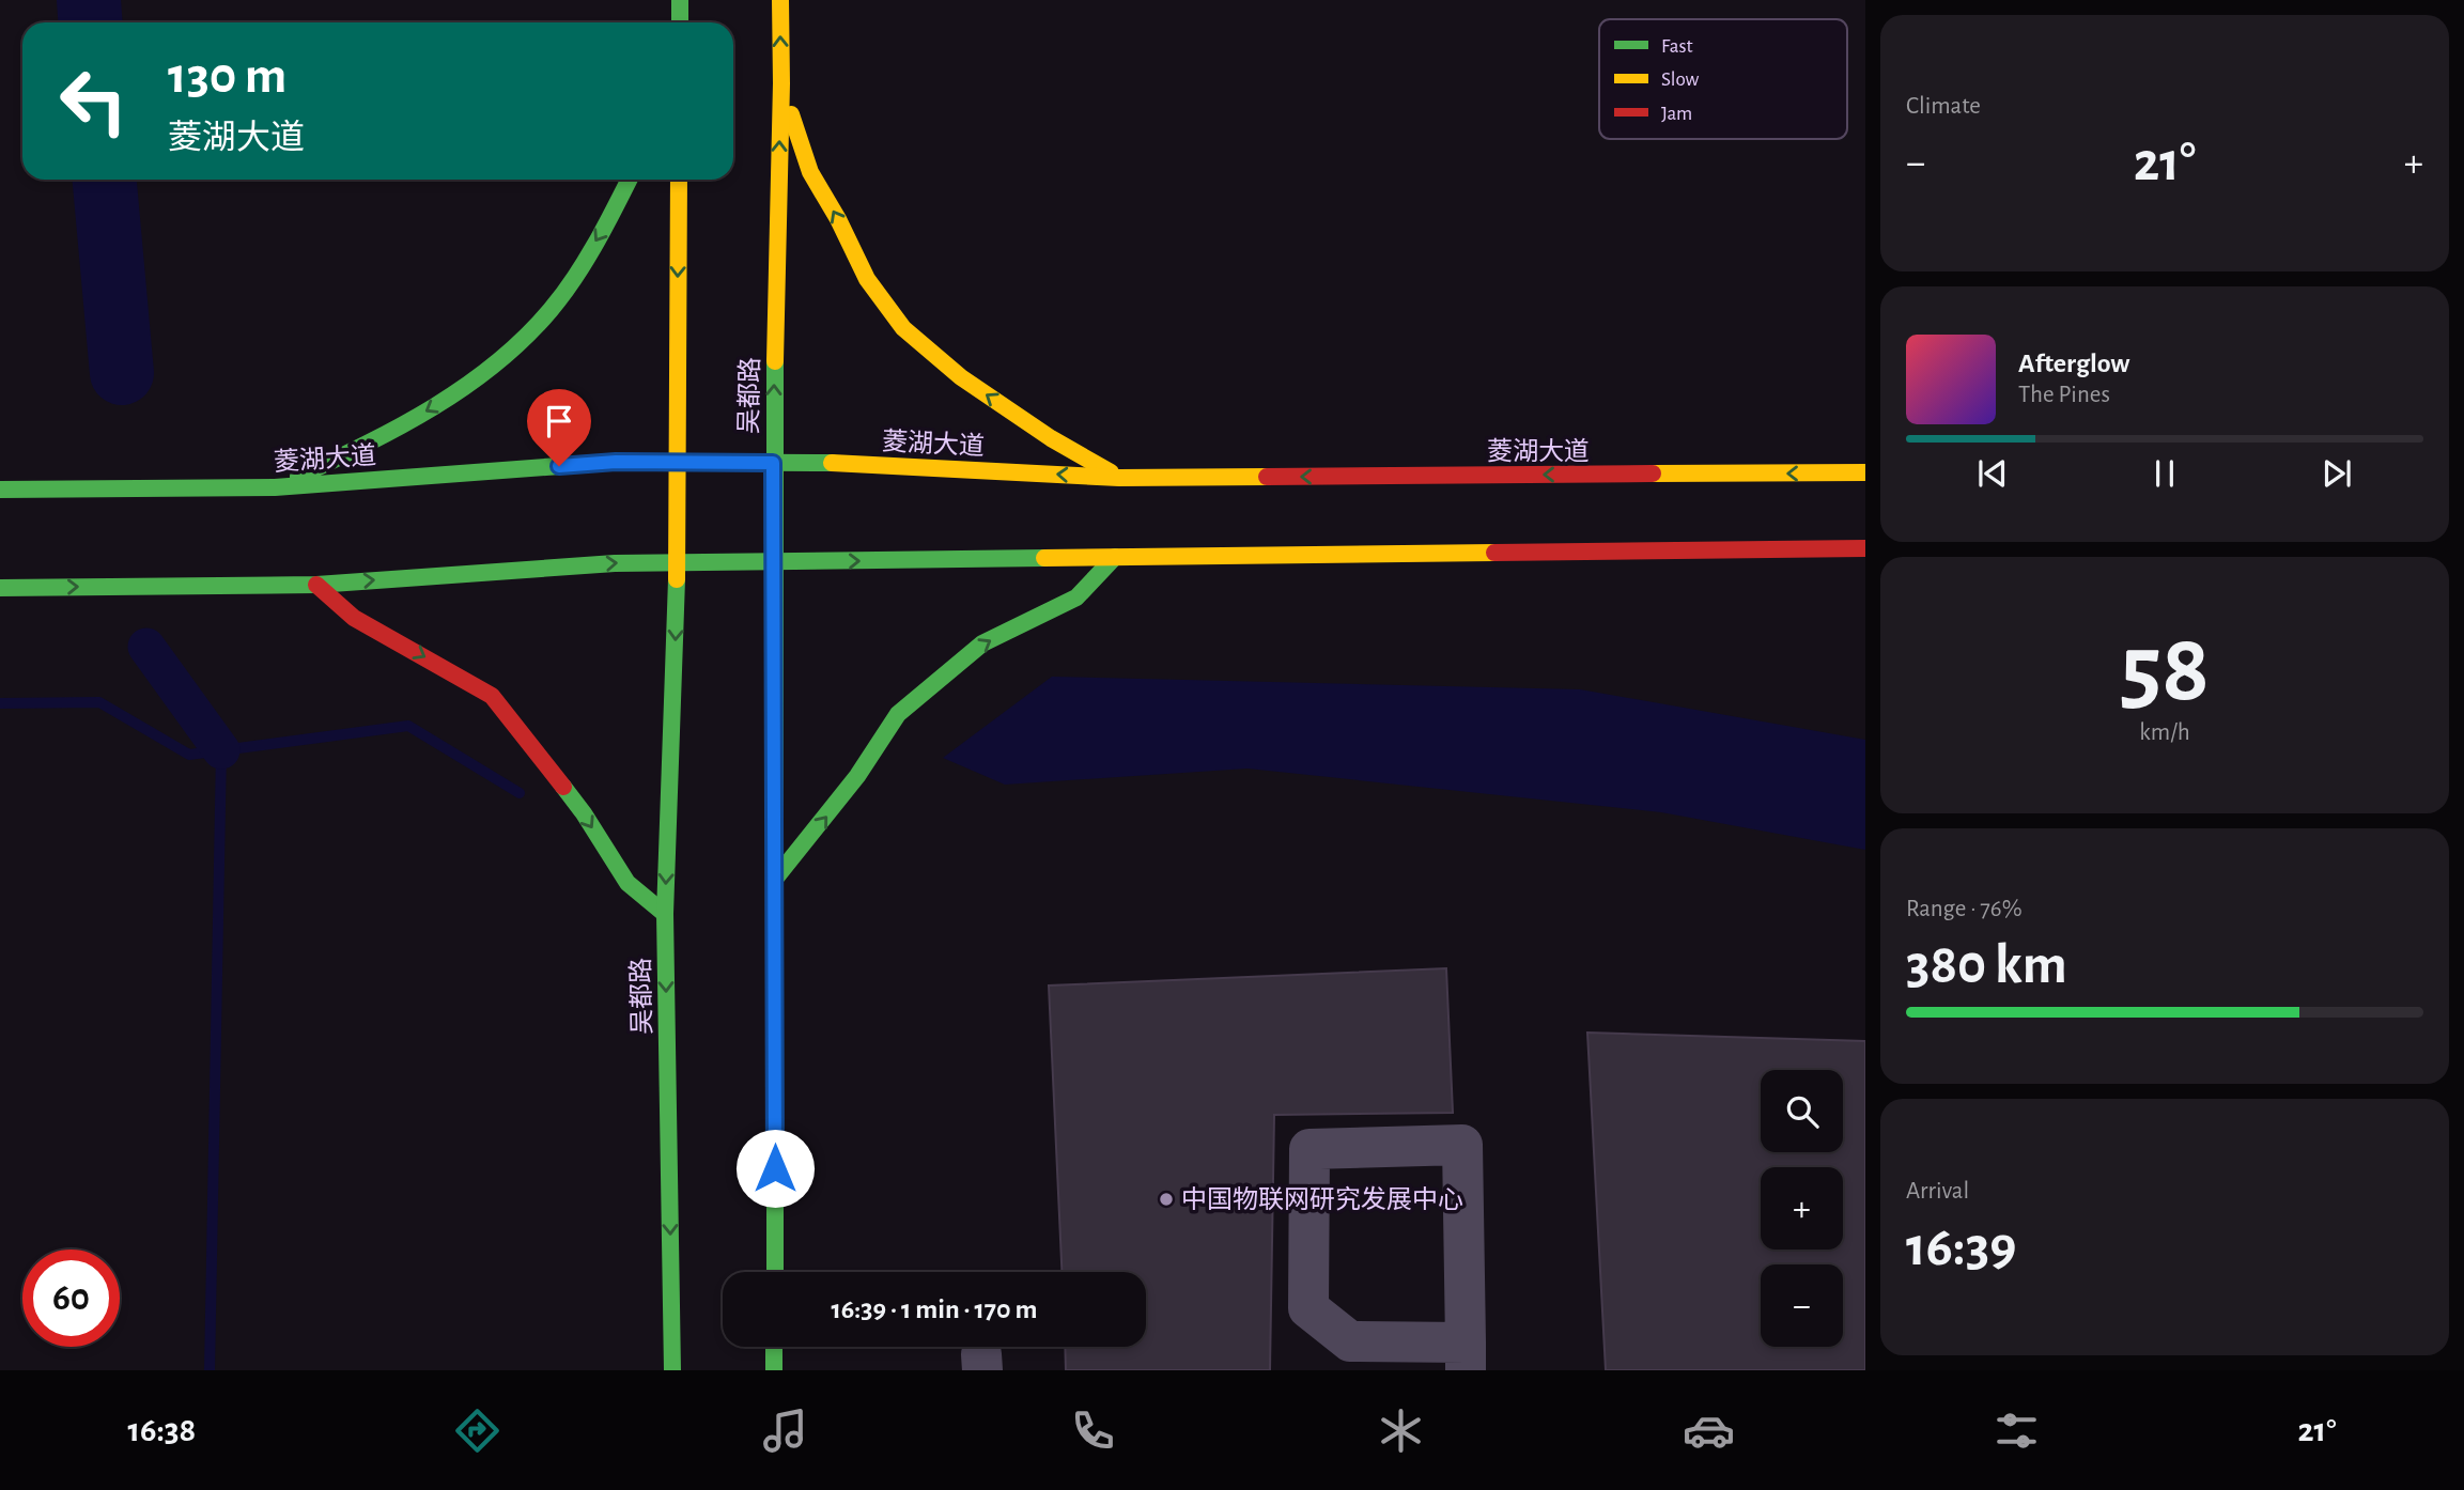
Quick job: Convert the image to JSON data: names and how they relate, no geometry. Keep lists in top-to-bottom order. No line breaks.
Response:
{"streets":{"main road":["吴都路","菱湖大道"]},"crossings":[["吴都路","菱湖大道"]],"places":["中国物联网研究发展中心"],"legend":["Fast","Slow","Jam"],"page":{"tile":["Climate",["58","km/h"],["Range · 76%","380 km"],["Arrival","16:39"]],"turn":["130 m","菱湖大道"],"heat":["−","21°","+"],"song":["Afterglow","The Pines"],"map_buttons":["+","−"],"limit":"60","trip":"16:39 · 1 min · 170 m","tabs":["16:38","21°"]}}
